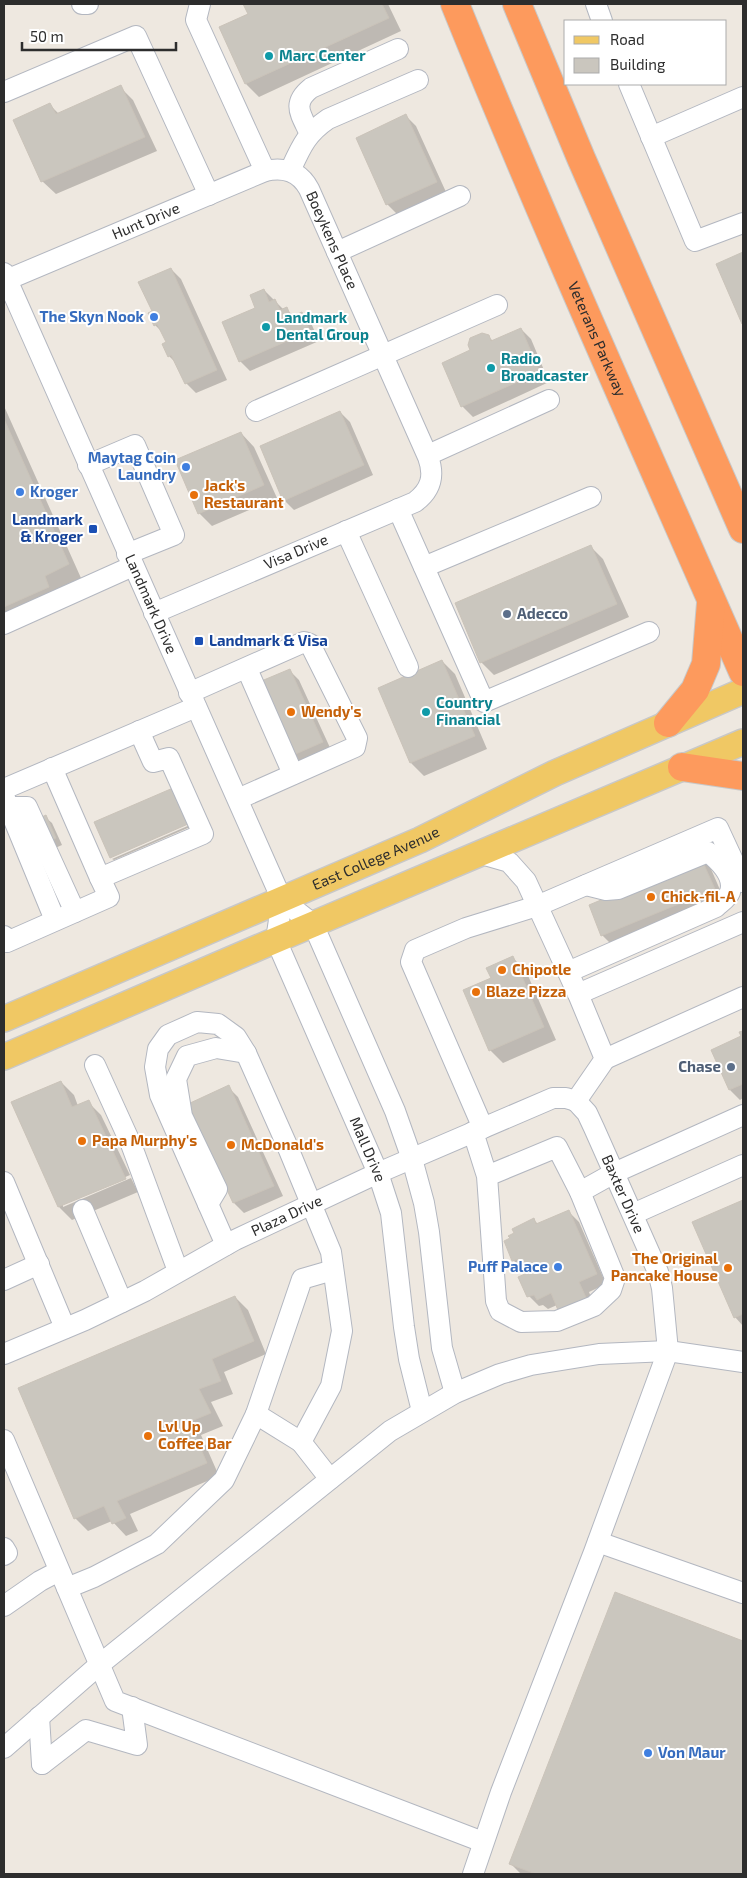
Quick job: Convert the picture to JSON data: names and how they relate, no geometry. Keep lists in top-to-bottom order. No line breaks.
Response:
{"streets":{"highway":["Veterans Parkway"],"main road":["East College Avenue"],"street":["Hunt Drive","Boeykens Place","Visa Drive","Landmark Drive","Mall Drive","Baxter Drive","Plaza Drive"]},"crossings":[["Hunt Drive","Boeykens Place"],["Hunt Drive","Landmark Drive"],["Boeykens Place","Visa Drive"],["Visa Drive","Landmark Drive"],["Landmark Drive","East College Avenue"],["Mall Drive","Plaza Drive"],["Baxter Drive","Plaza Drive"]],"places":{"other":["Marc Center","The Skyn Nook","Landmark Dental Group","Radio Broadcaster","Maytag Coin Laundry","Kroger","Jack's Restaurant","Adecco","Wendy's","Country Financial","Chick-fil-A","Chipotle","Blaze Pizza","Chase","Papa Murphy's","McDonald's","Puff Palace","The Original Pancake House","Lvl Up Coffee Bar","Von Maur"],"transit":["Landmark & Kroger","Landmark & Visa"]},"legend":["Road","Building"],"scale_bar":"50 m"}
